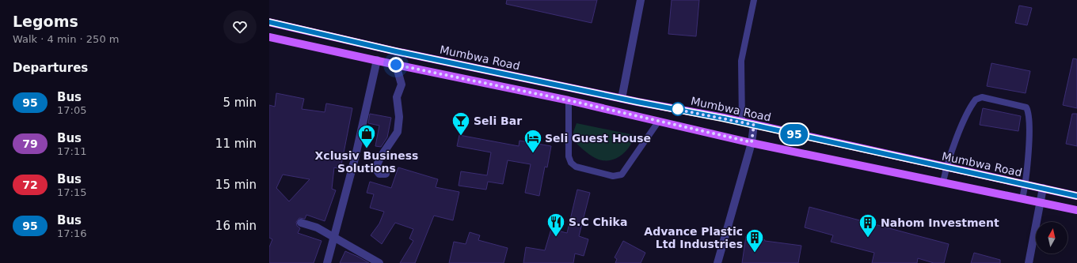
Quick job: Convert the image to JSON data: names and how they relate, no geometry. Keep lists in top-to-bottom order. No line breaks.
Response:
{"streets":{"main road":["Mumbwa Road"]},"places":{"bar":["Seli Bar"],"shop":["Xclusiv Business Solutions"],"hotel":["Seli Guest House"],"restaurant":["S.C Chika"],"building":["Nahom Investment","Advance Plastic Ltd Industries"]},"lines":["bus line 95"],"north":"top","page":{"heading":[["Legoms","Walk · 4 min · 250 m"],"Departures"],"on_map":"95","list":[{"mark":"95","name":"Bus","note":"17:05","value":"5 min"},{"mark":"79","name":"Bus","note":"17:11","value":"11 min"},{"mark":"72","name":"Bus","note":"17:15","value":"15 min"},{"mark":"95","name":"Bus","note":"17:16","value":"16 min"}]}}
